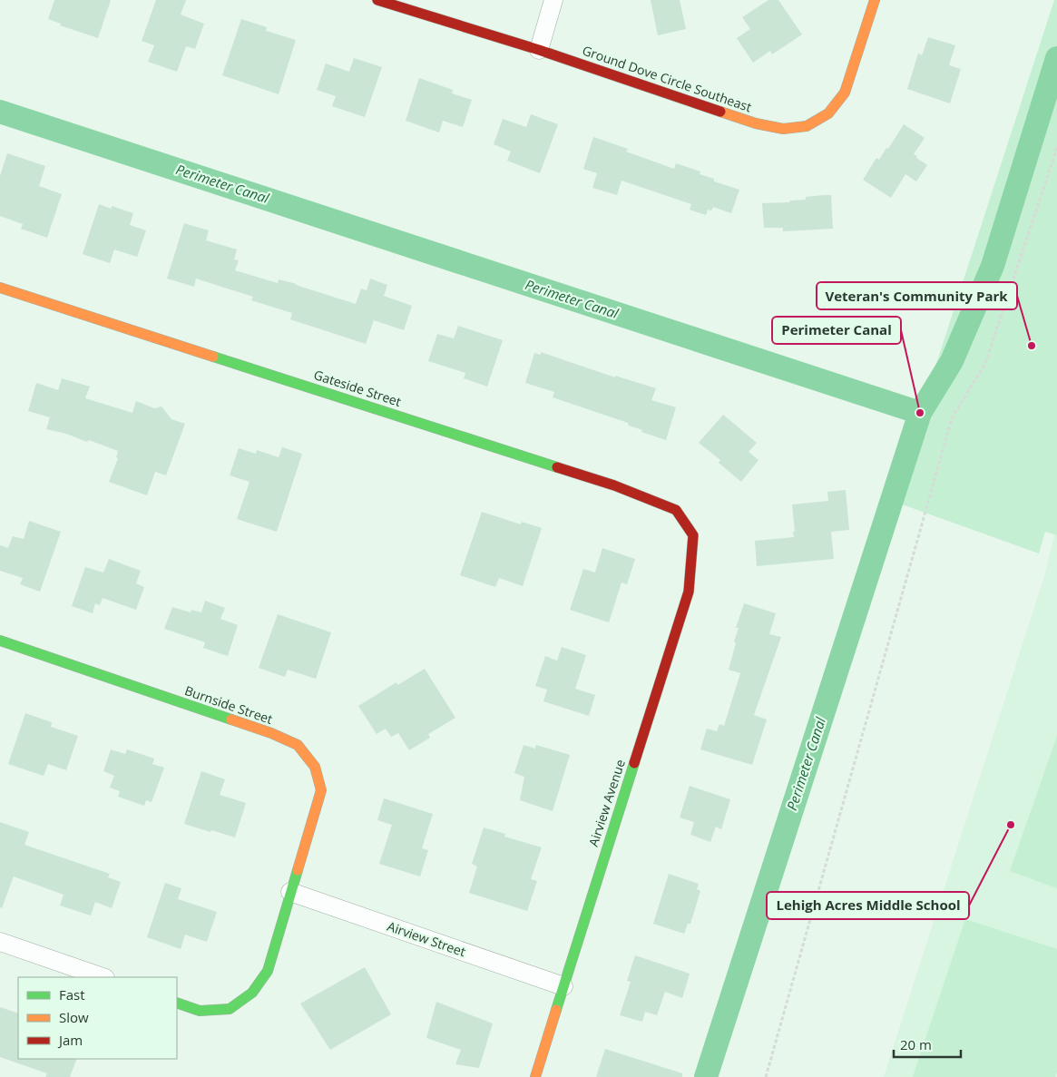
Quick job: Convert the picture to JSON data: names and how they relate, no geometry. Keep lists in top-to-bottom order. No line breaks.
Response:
{"streets":{"street":["Ground Dove Circle Southeast","Gateside Street","Burnside Street","Airview Avenue","Airview Street"]},"crossings":[["Gateside Street","Airview Avenue"],["Burnside Street","Airview Street"],["Airview Avenue","Airview Street"]],"water":["Perimeter Canal"],"places":["Veteran's Community Park","Perimeter Canal","Lehigh Acres Middle School"],"legend":["Fast","Slow","Jam"],"scale_bar":"20 m"}
